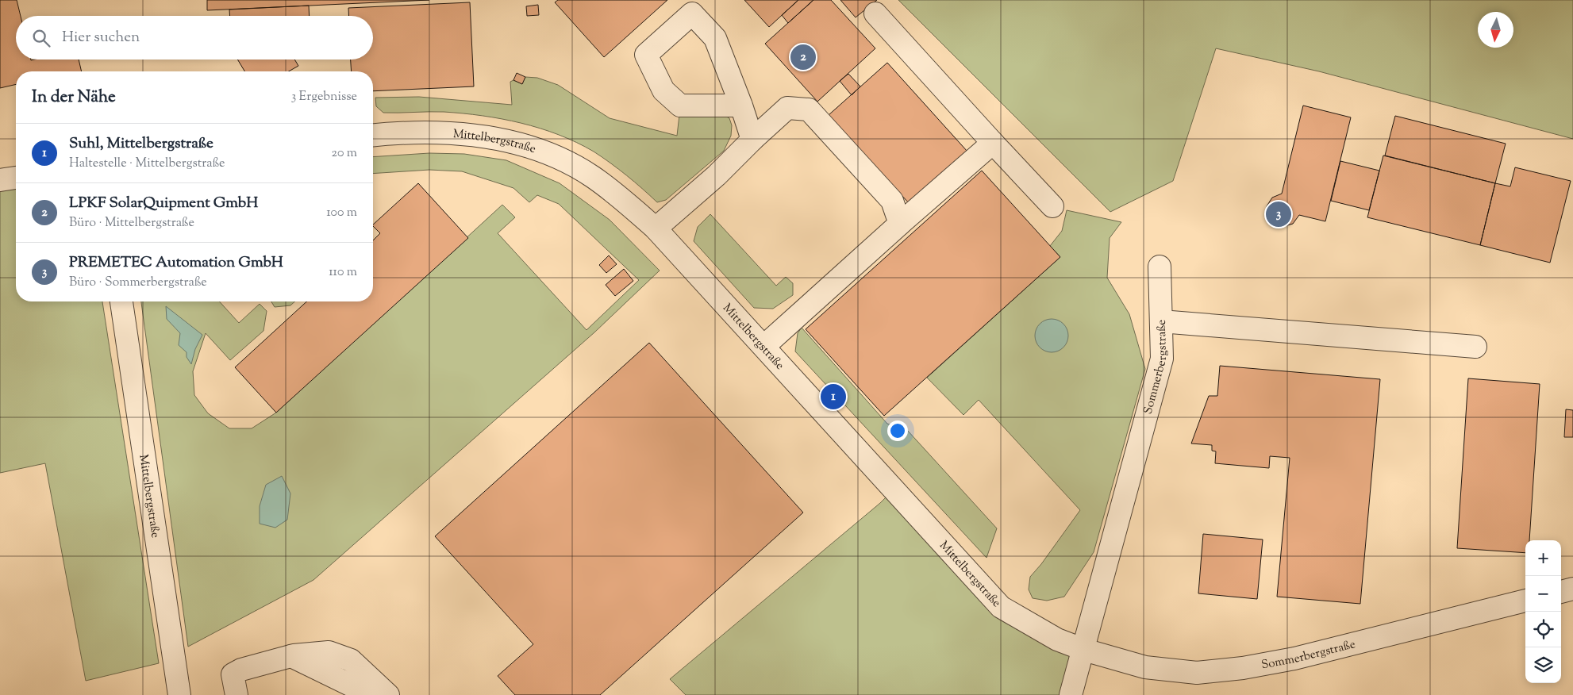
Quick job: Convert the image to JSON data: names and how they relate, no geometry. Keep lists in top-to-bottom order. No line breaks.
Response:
{"streets":{"street":["Mittelbergstraße","Sommerbergstraße"]},"crossings":[["Mittelbergstraße","Sommerbergstraße"]],"north":"bottom","page":{"search":"Hier suchen","pins":["2","3","1"],"heading":["In der Nähe","3 Ergebnisse"],"list":[{"mark":"1","name":"Suhl, Mittelbergstraße","note":"Haltestelle · Mittelbergstraße","value":"20 m"},{"mark":"2","name":"LPKF SolarQuipment GmbH","note":"Büro · Mittelbergstraße","value":"100 m"},{"mark":"3","name":"PREMETEC Automation GmbH","note":"Büro · Sommerbergstraße","value":"110 m"}],"map_buttons":["+","−"]}}
